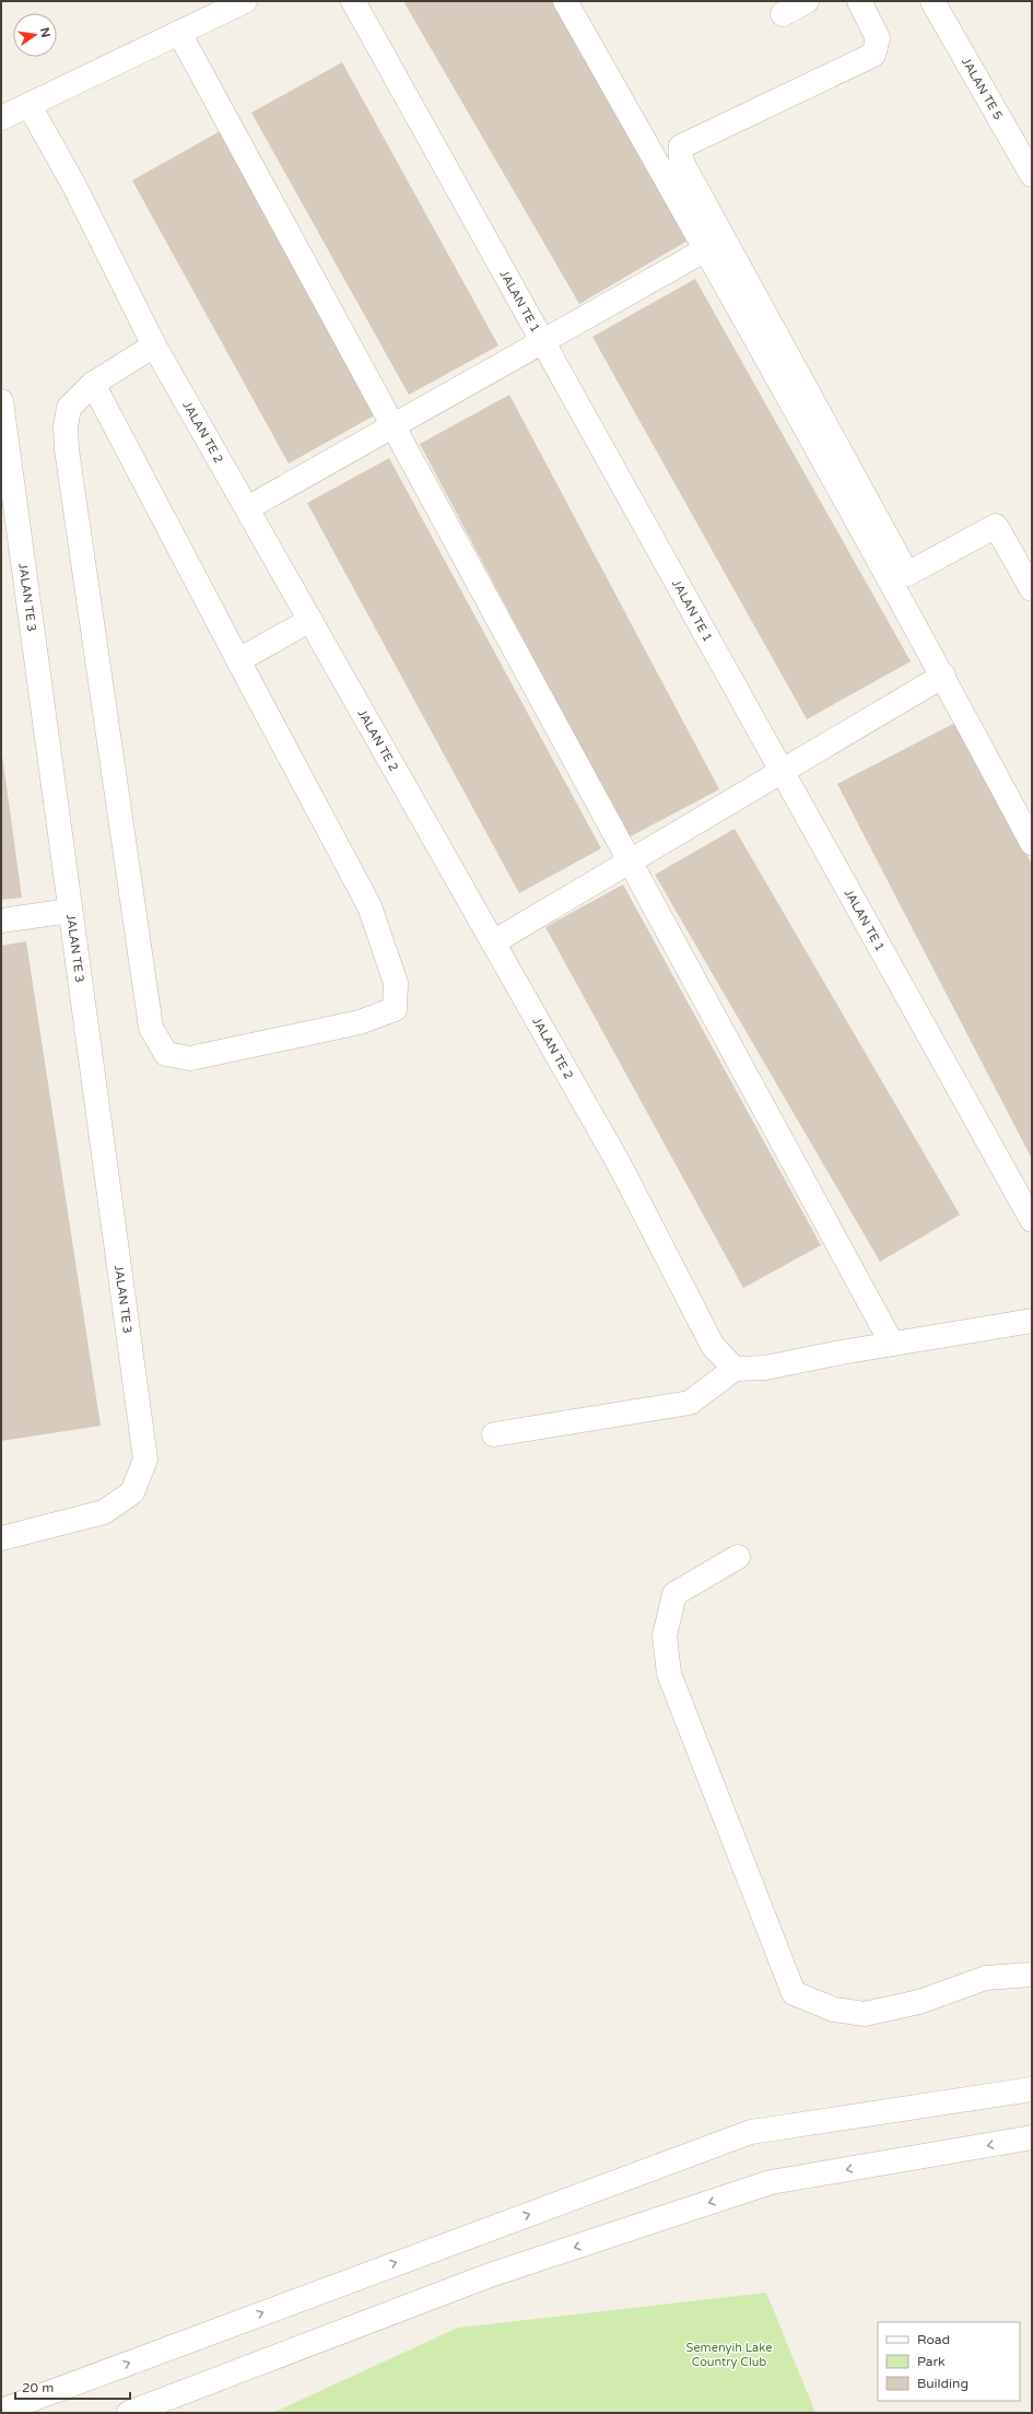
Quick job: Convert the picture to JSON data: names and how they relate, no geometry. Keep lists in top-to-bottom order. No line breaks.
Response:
{"streets":{"street":["JALAN TE 5","JALAN TE 1","JALAN TE 2","JALAN TE 3"]},"parks":["Semenyih Lake Country Club"],"legend":["Road","Park","Building"],"scale_bar":"20 m","north":"right"}
